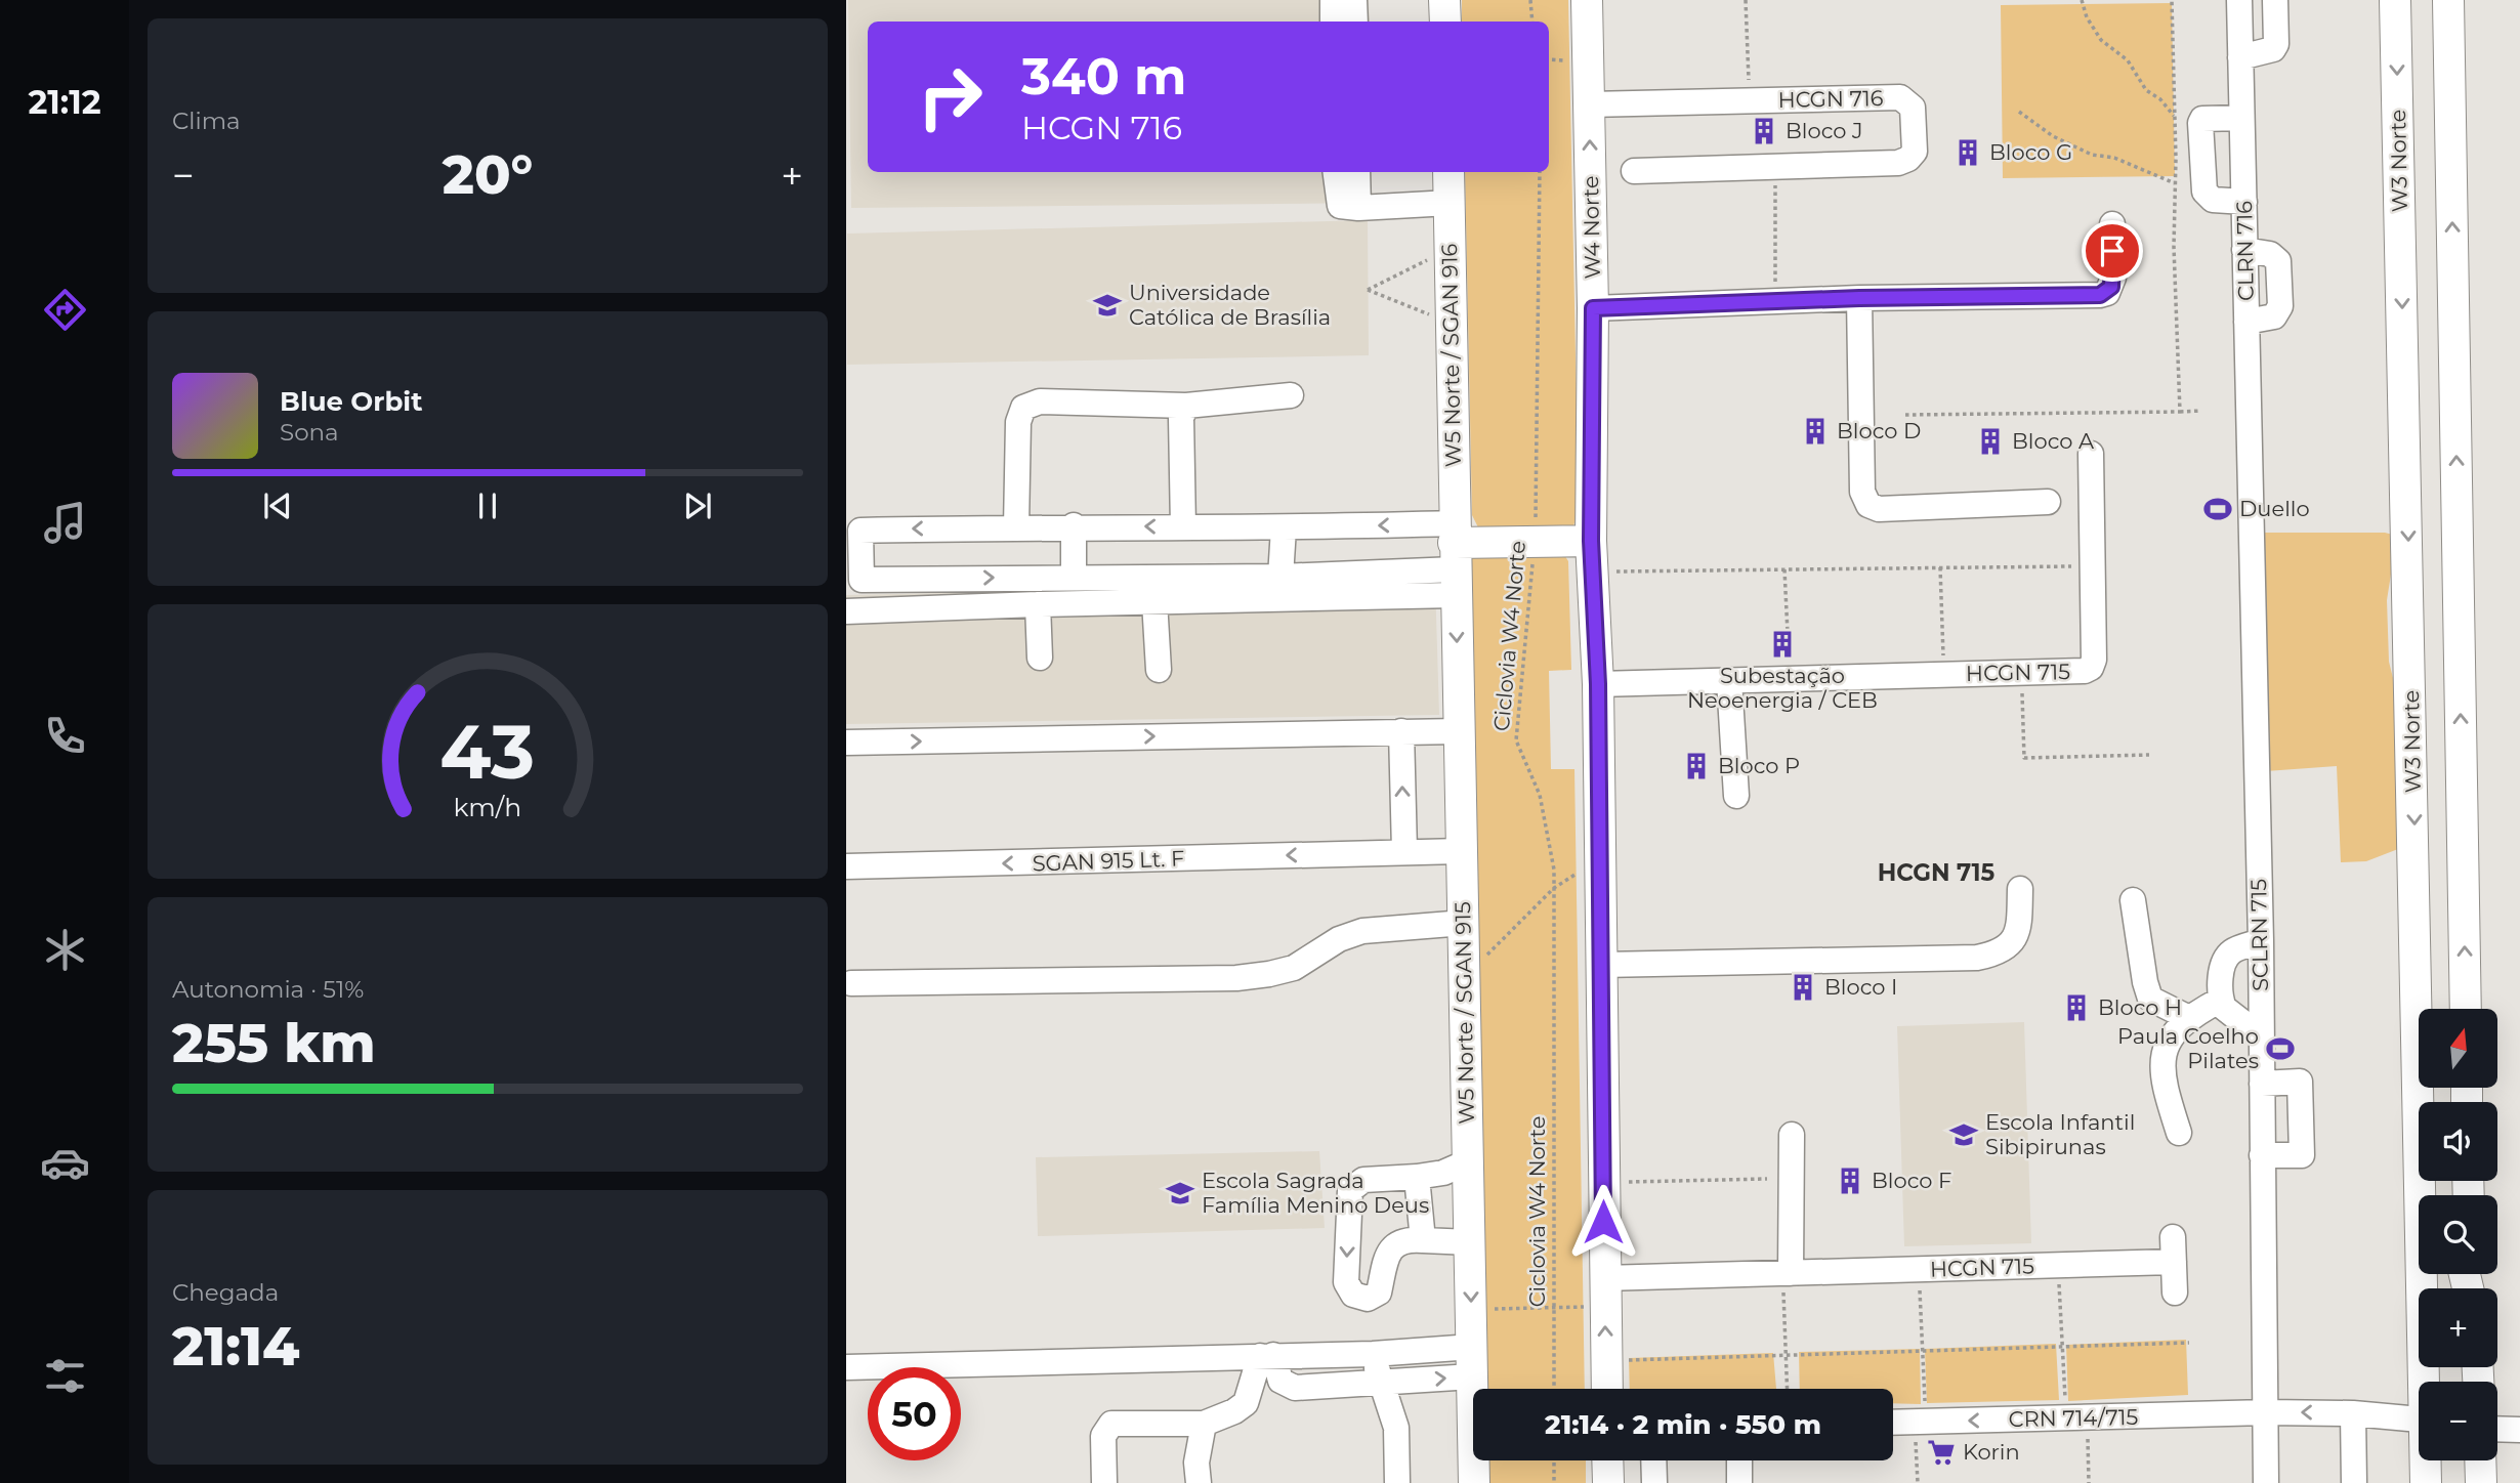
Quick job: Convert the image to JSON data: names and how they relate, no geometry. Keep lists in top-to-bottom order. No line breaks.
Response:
{"streets":{"main road":["W3 Norte","W4 Norte","W5 Norte / SGAN 916","W5 Norte / SGAN 915"],"street":["HCGN 716","CLRN 716","HCGN 715","SGAN 915 Lt. F","SCLRN 715","CRN 714/715"],"path":["Ciclovia W4 Norte"]},"crossings":[["HCGN 716","W4 Norte"],["W4 Norte","HCGN 715"],["CLRN 716","SCLRN 715"],["W5 Norte / SGAN 916","W5 Norte / SGAN 915"],["SGAN 915 Lt. F","W5 Norte / SGAN 915"],["SCLRN 715","CRN 714/715"]],"one_way":["CRN 714/715"],"districts":["HCGN 715"],"places":{"building":["Bloco J","Bloco G","Bloco D","Bloco A","Subestação Neoenergia / CEB","Bloco P","Bloco I","Bloco H","Bloco F"],"school or university":["Universidade Católica de Brasília","Escola Infantil Sibipirunas","Escola Sagrada Família Menino Deus"],"sports":["Duello","Paula Coelho Pilates"],"supermarket":["Korin"]},"north":"top","page":{"tabs":"21:12","tile":["Clima",["Autonomia · 51%","255 km"],["Chegada","21:14"]],"turn":["340 m","HCGN 716"],"heat":["−","20°","+"],"song":["Blue Orbit","Sona"],"map_buttons":["+","−"],"limit":"50","trip":"21:14 · 2 min · 550 m","gauge":["43","km/h"]}}
